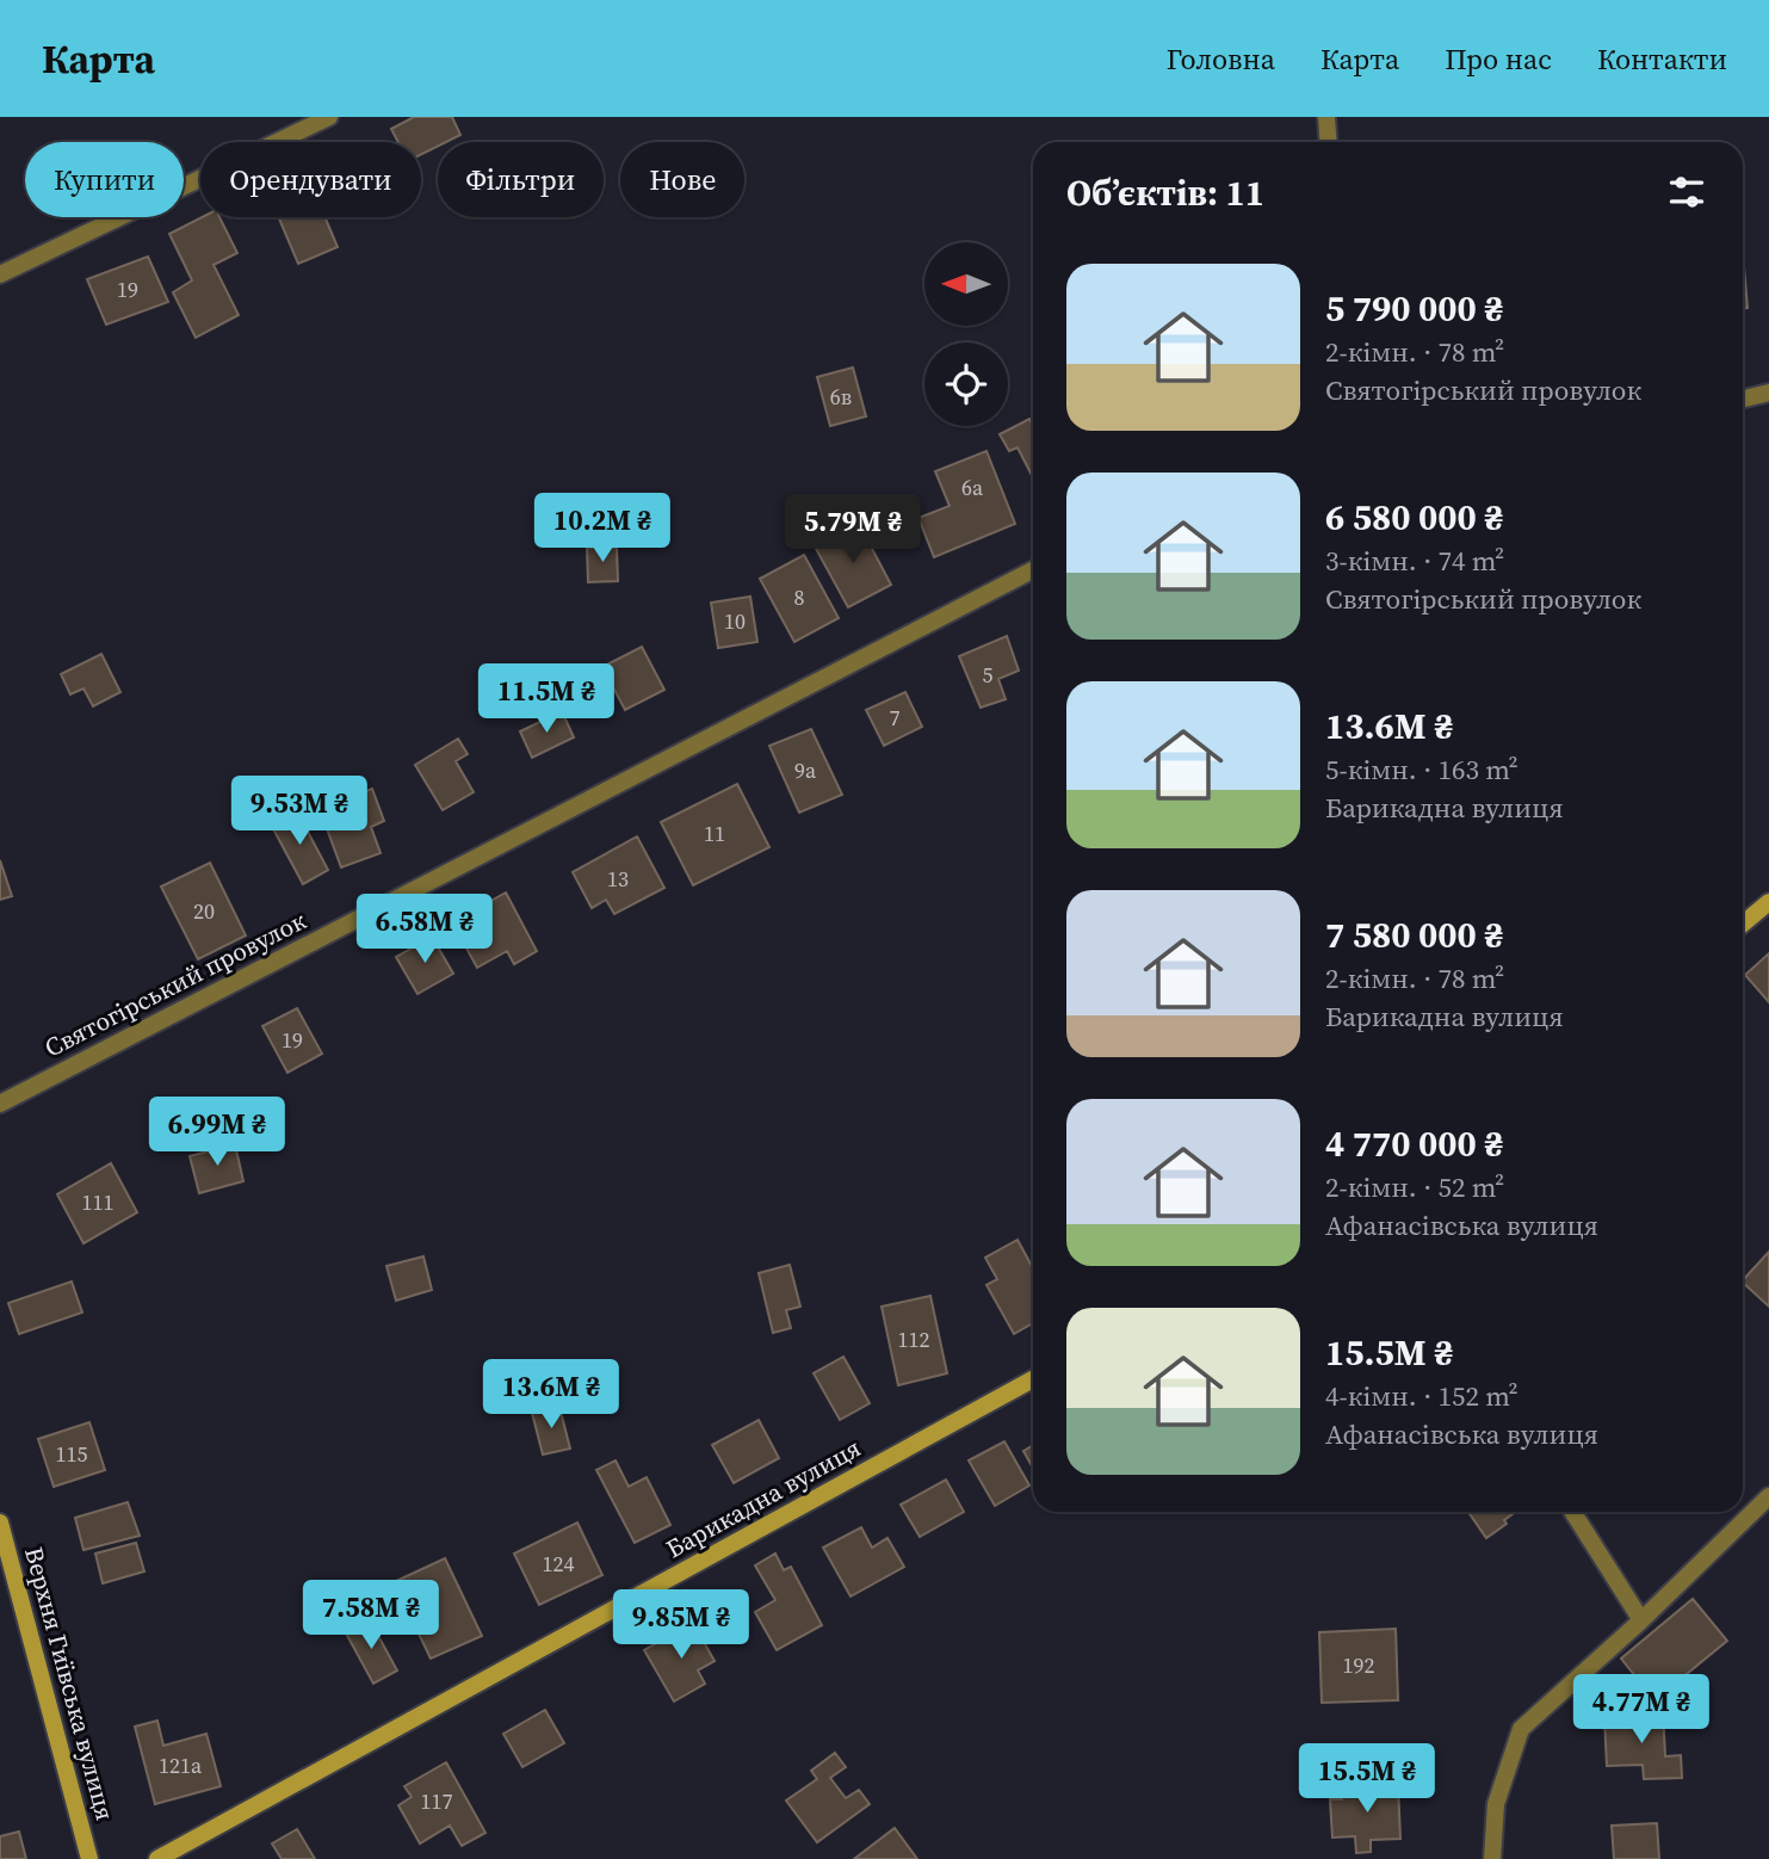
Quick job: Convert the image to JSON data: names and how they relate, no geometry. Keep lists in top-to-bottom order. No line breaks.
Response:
{"streets":{"street":["Святогірський провулок","Барикадна вулиця","Верхня Гиївська вулиця"]},"house_numbers":["19","6в","6а","8","10","5","7","9а","11","13","20","19","111","112","115","124","192","121а","117"],"north":"left","page":{"header":"Карта","nav":["Головна","Карта","Про нас","Контакти"],"chip":["Купити","Орендувати","Фільтри","Нове"],"heading":"Об’єктів: 11","list":[{"name":"5 790 000 ₴","note":"2-кімн. · 78 m² · Святогірський провулок"},{"name":"6 580 000 ₴","note":"3-кімн. · 74 m² · Святогірський провулок"},{"name":"13.6M ₴","note":"5-кімн. · 163 m² · Барикадна вулиця"},{"name":"7 580 000 ₴","note":"2-кімн. · 78 m² · Барикадна вулиця"},{"name":"4 770 000 ₴","note":"2-кімн. · 52 m² · Афанасівська вулиця"},{"name":"15.5M ₴","note":"4-кімн. · 152 m² · Афанасівська вулиця"}],"price":["10.2M ₴","5.79M ₴","11.5M ₴","9.53M ₴","6.58M ₴","6.99M ₴","13.6M ₴","7.58M ₴","9.85M ₴","4.77M ₴","15.5M ₴"]}}
